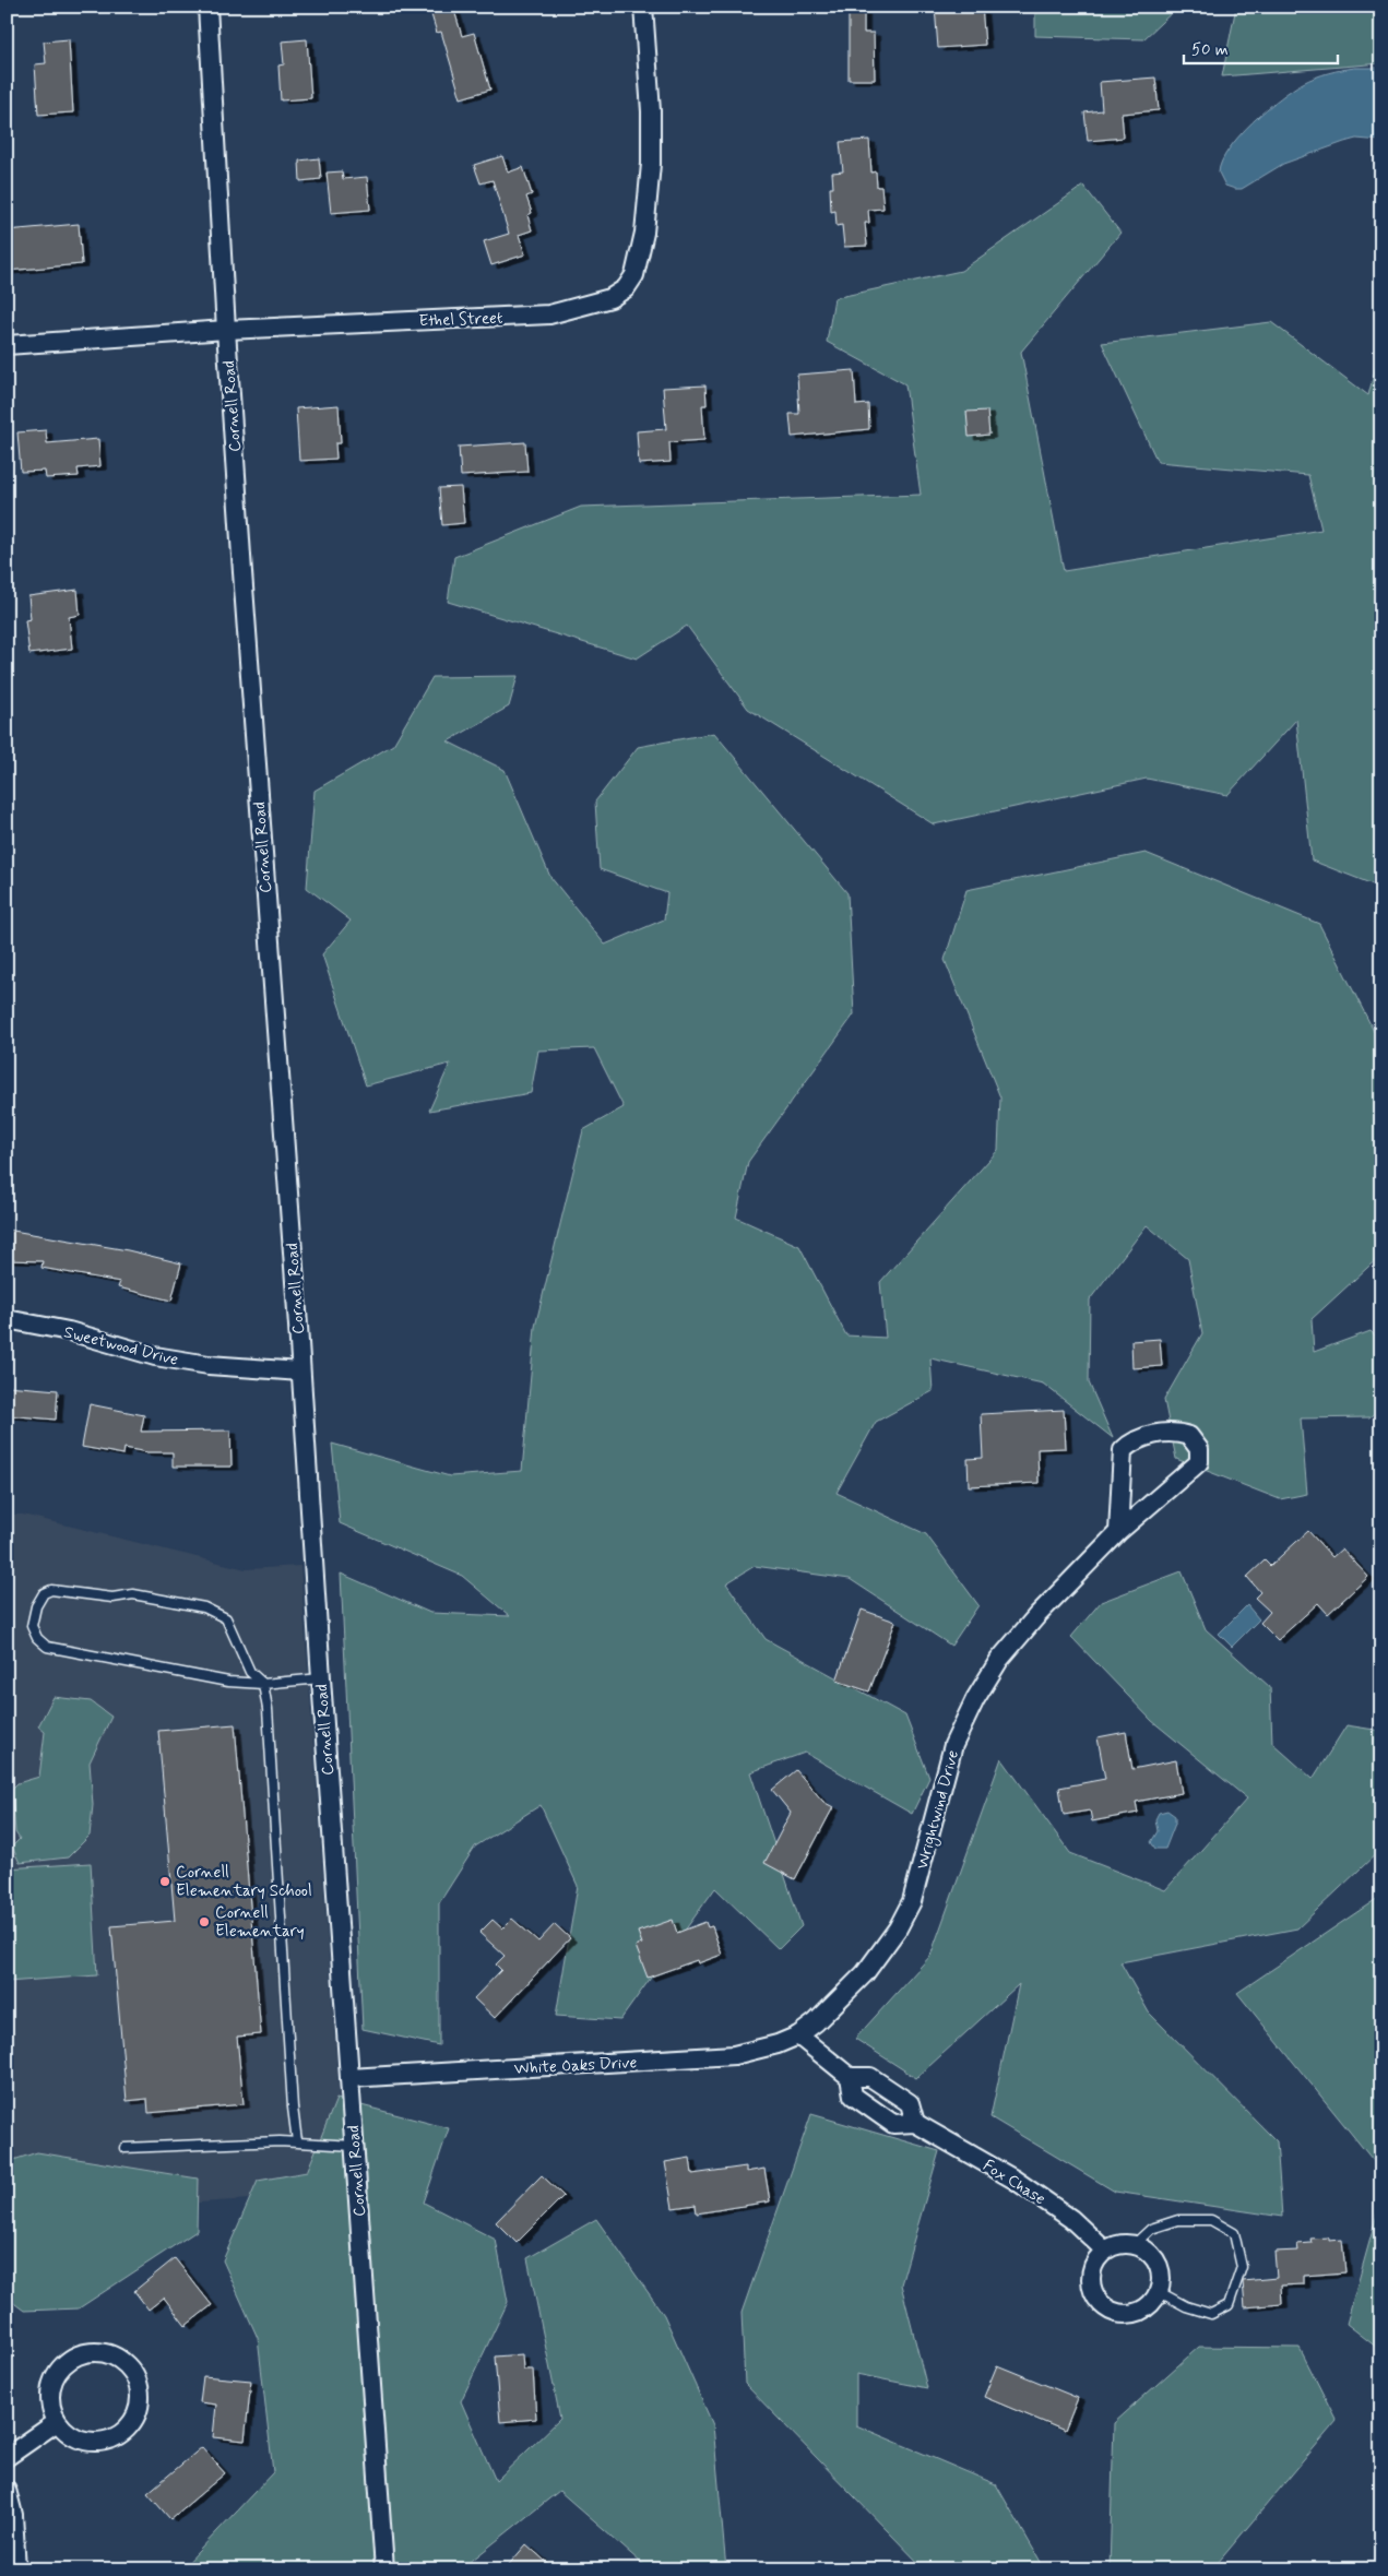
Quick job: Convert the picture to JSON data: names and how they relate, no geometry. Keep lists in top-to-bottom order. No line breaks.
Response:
{"streets":{"street":["Ethel Street","Cornell Road","Sweetwood Drive","Wrightwind Drive","White Oaks Drive","Fox Chase"]},"crossings":[["Ethel Street","Cornell Road"],["Cornell Road","Sweetwood Drive"],["Cornell Road","White Oaks Drive"],["Wrightwind Drive","White Oaks Drive"],["Wrightwind Drive","Fox Chase"],["White Oaks Drive","Fox Chase"]],"places":["Cornell Elementary School","Cornell Elementary"],"scale_bar":"50 m"}
